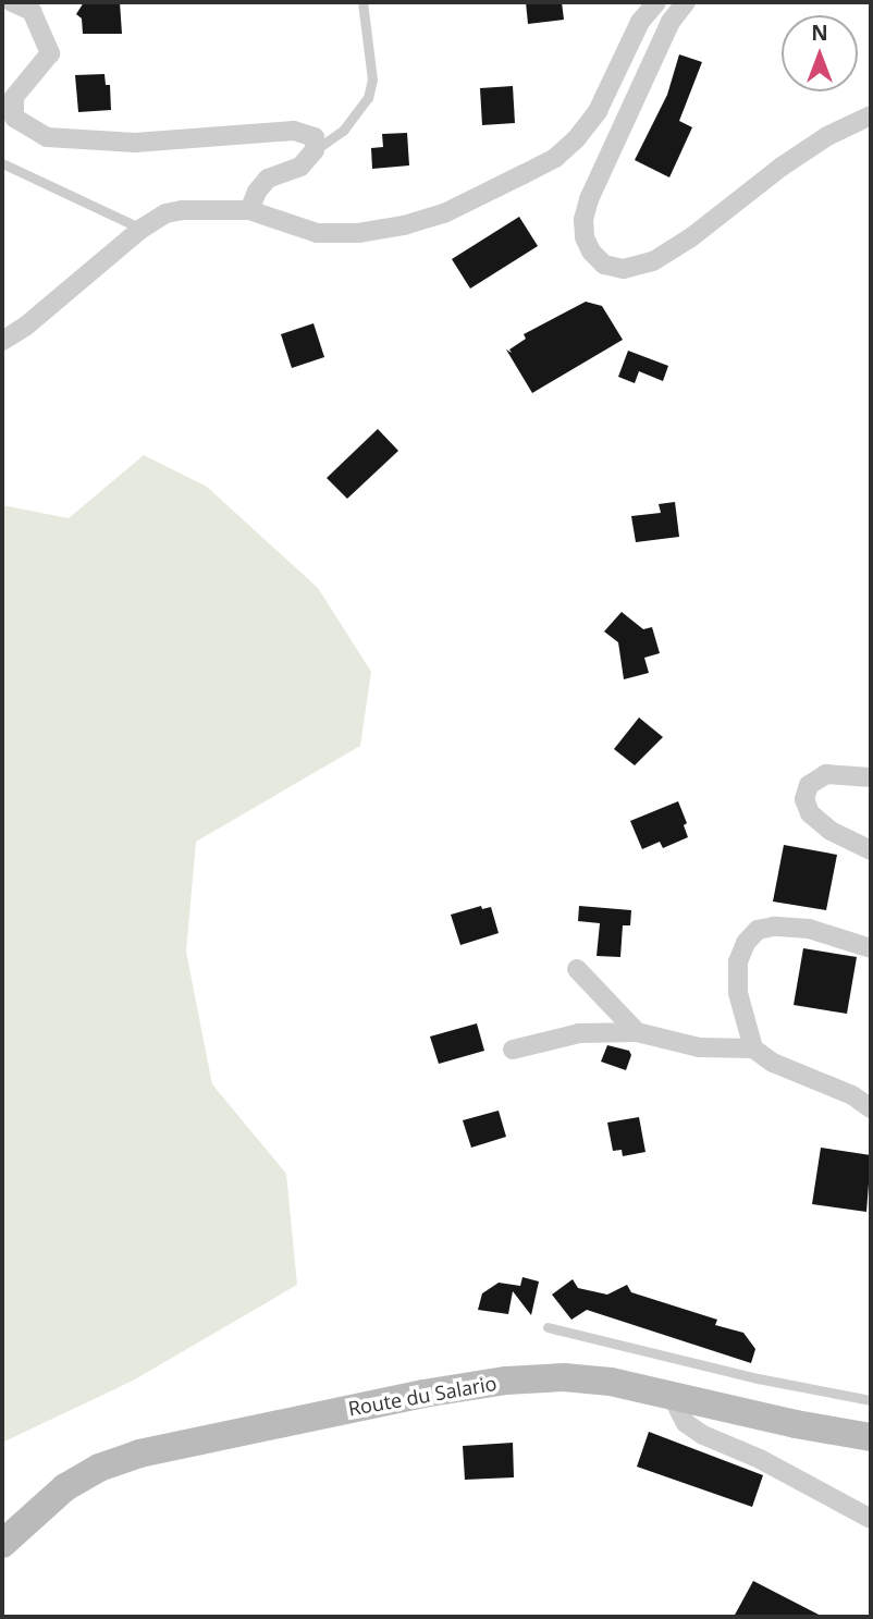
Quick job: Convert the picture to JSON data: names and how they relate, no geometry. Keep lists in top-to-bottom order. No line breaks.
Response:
{"streets":{"main road":["Route du Salario"]},"north":"top"}
